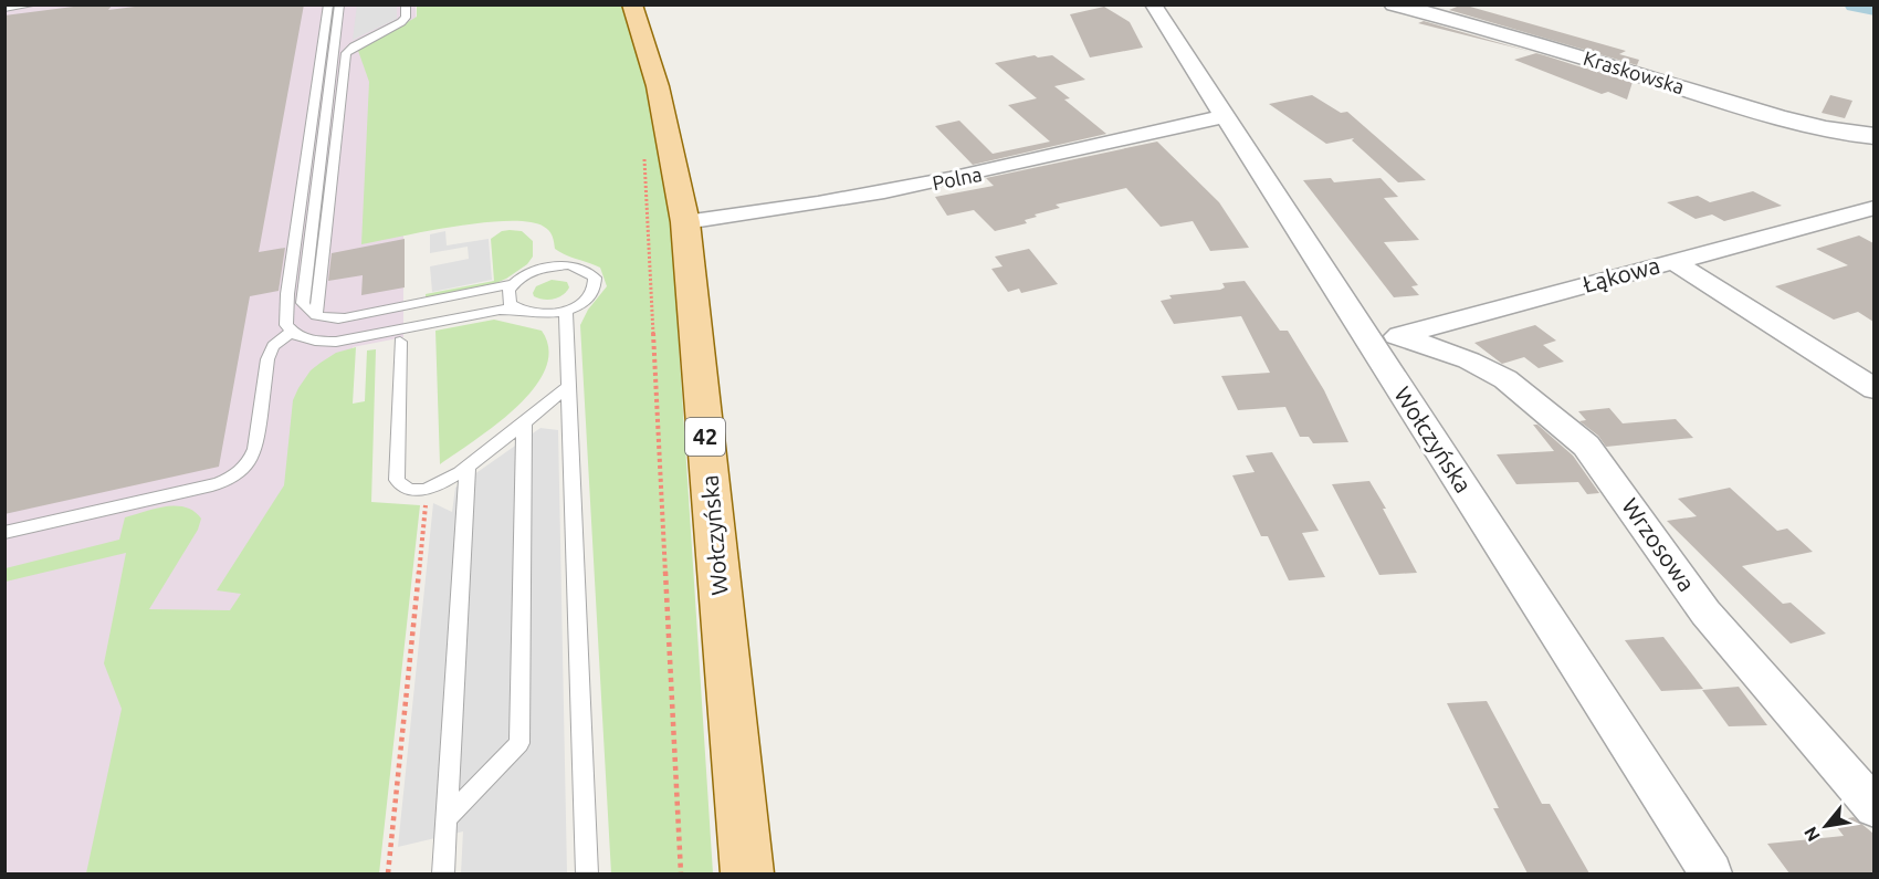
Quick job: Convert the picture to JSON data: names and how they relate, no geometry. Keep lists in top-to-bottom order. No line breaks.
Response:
{"streets":{"main road":["42","Wołczyńska"],"street":["Kraskowska","Polna","Łąkowa","Wrzosowa"]},"crossings":[["Polna","Wołczyńska"],["Łąkowa","Wołczyńska"],["Łąkowa","Wrzosowa"],["Wołczyńska","Wrzosowa"]],"north":"bottom left"}
